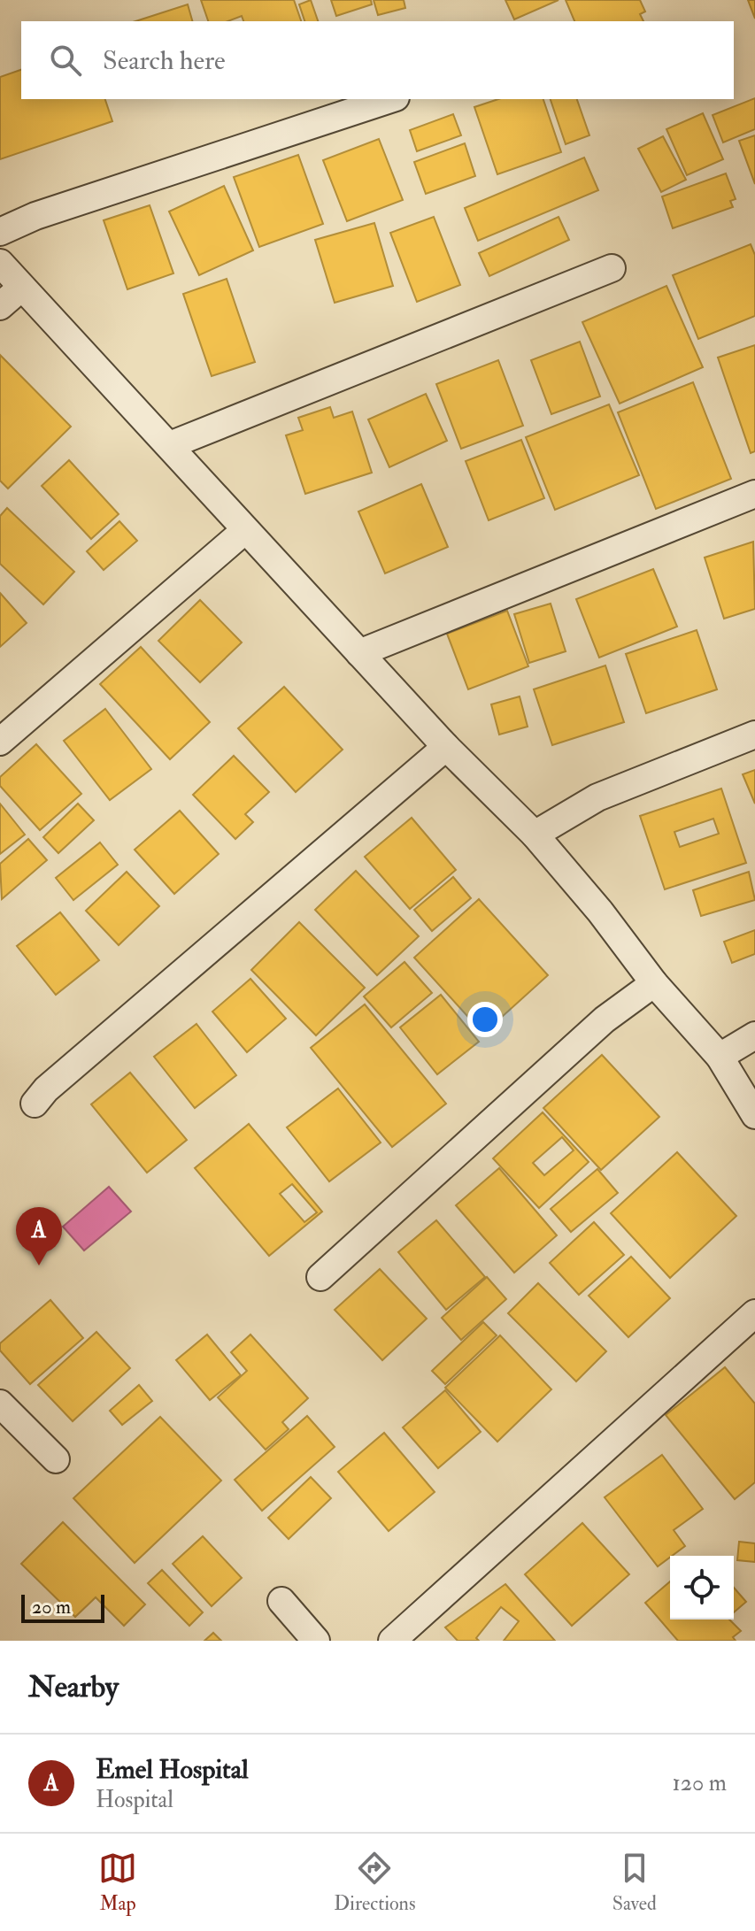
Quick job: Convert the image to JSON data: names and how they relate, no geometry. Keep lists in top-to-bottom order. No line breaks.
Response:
{"scale_bar":"20 m","page":{"search":"Search here","pins":"A","scale":"20 m","heading":"Nearby","list":[{"mark":"A","name":"Emel Hospital","note":"Hospital","value":"120 m"}],"nav":["Map","Directions","Saved"]}}
